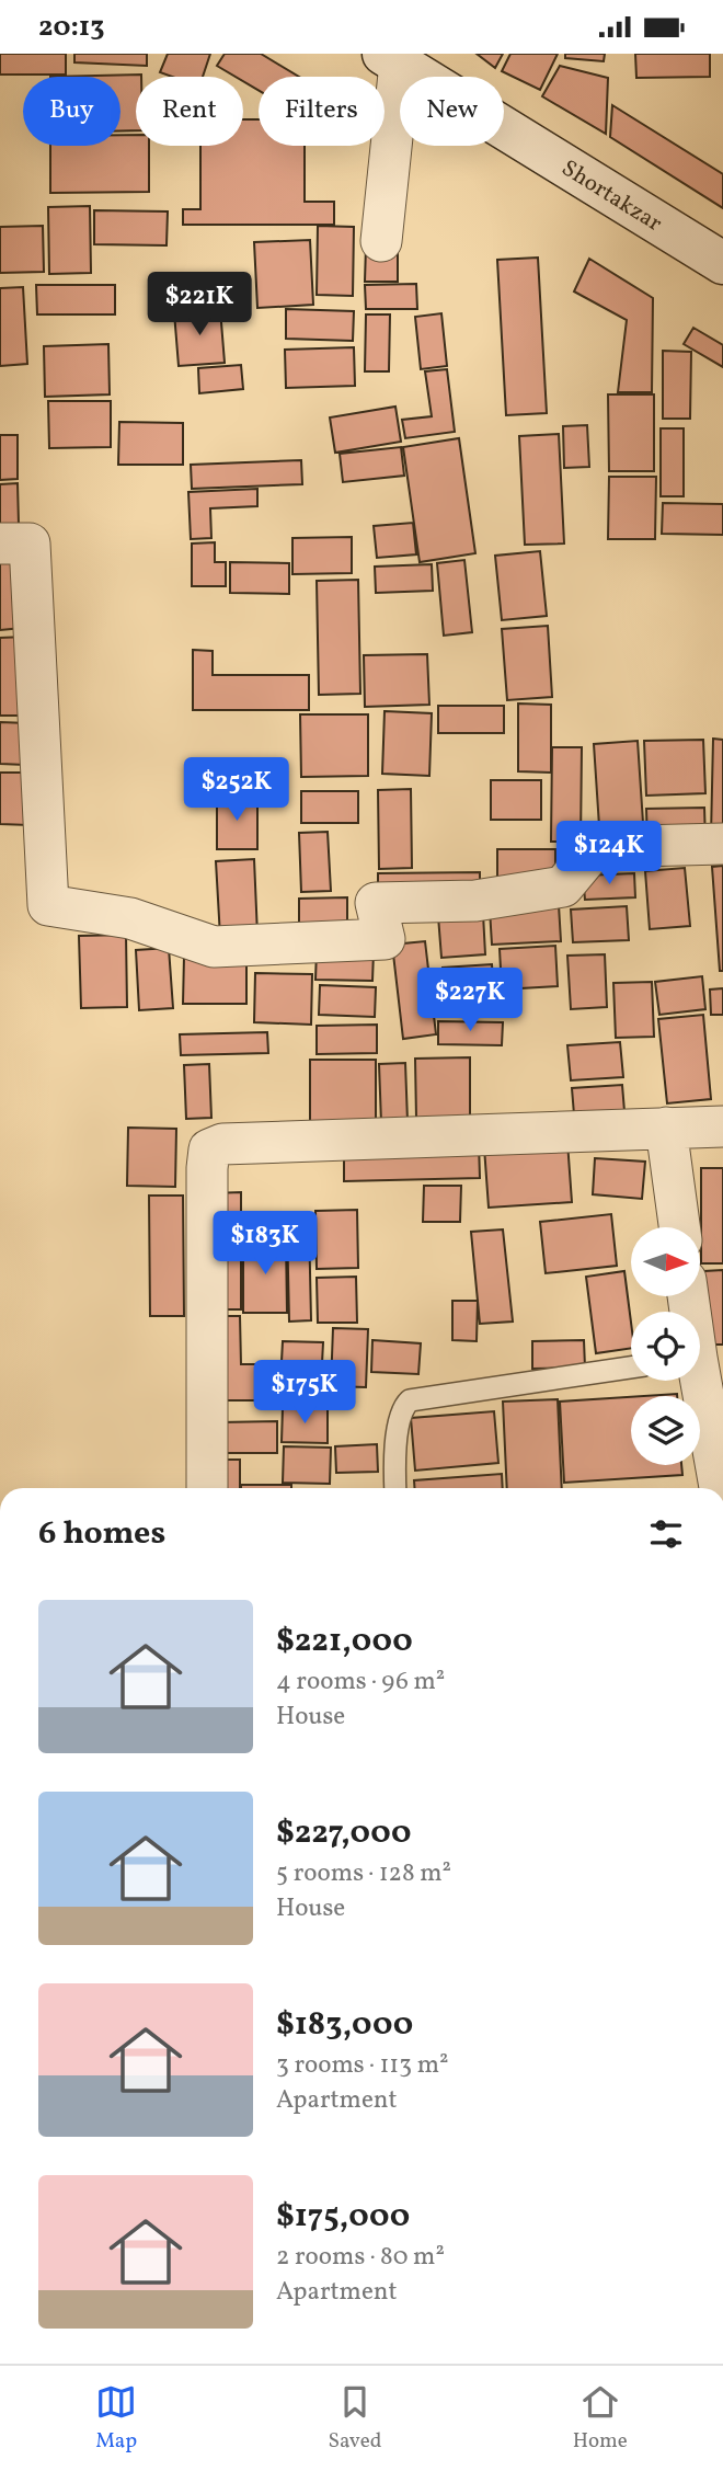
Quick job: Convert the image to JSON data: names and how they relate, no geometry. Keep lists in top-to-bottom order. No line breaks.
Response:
{"streets":{"street":["Shortakzar"]},"north":"right","page":{"status":"20:13","chip":["Buy","Rent","Filters","New"],"price":["$221K","$252K","$124K","$227K","$183K","$175K"],"heading":"6 homes","list":[{"name":"$221,000","note":"4 rooms · 96 m² · House"},{"name":"$227,000","note":"5 rooms · 128 m² · House"},{"name":"$183,000","note":"3 rooms · 113 m² · Apartment"},{"name":"$175,000","note":"2 rooms · 80 m² · Apartment"}],"tabs":["Map","Saved","Home"]}}
